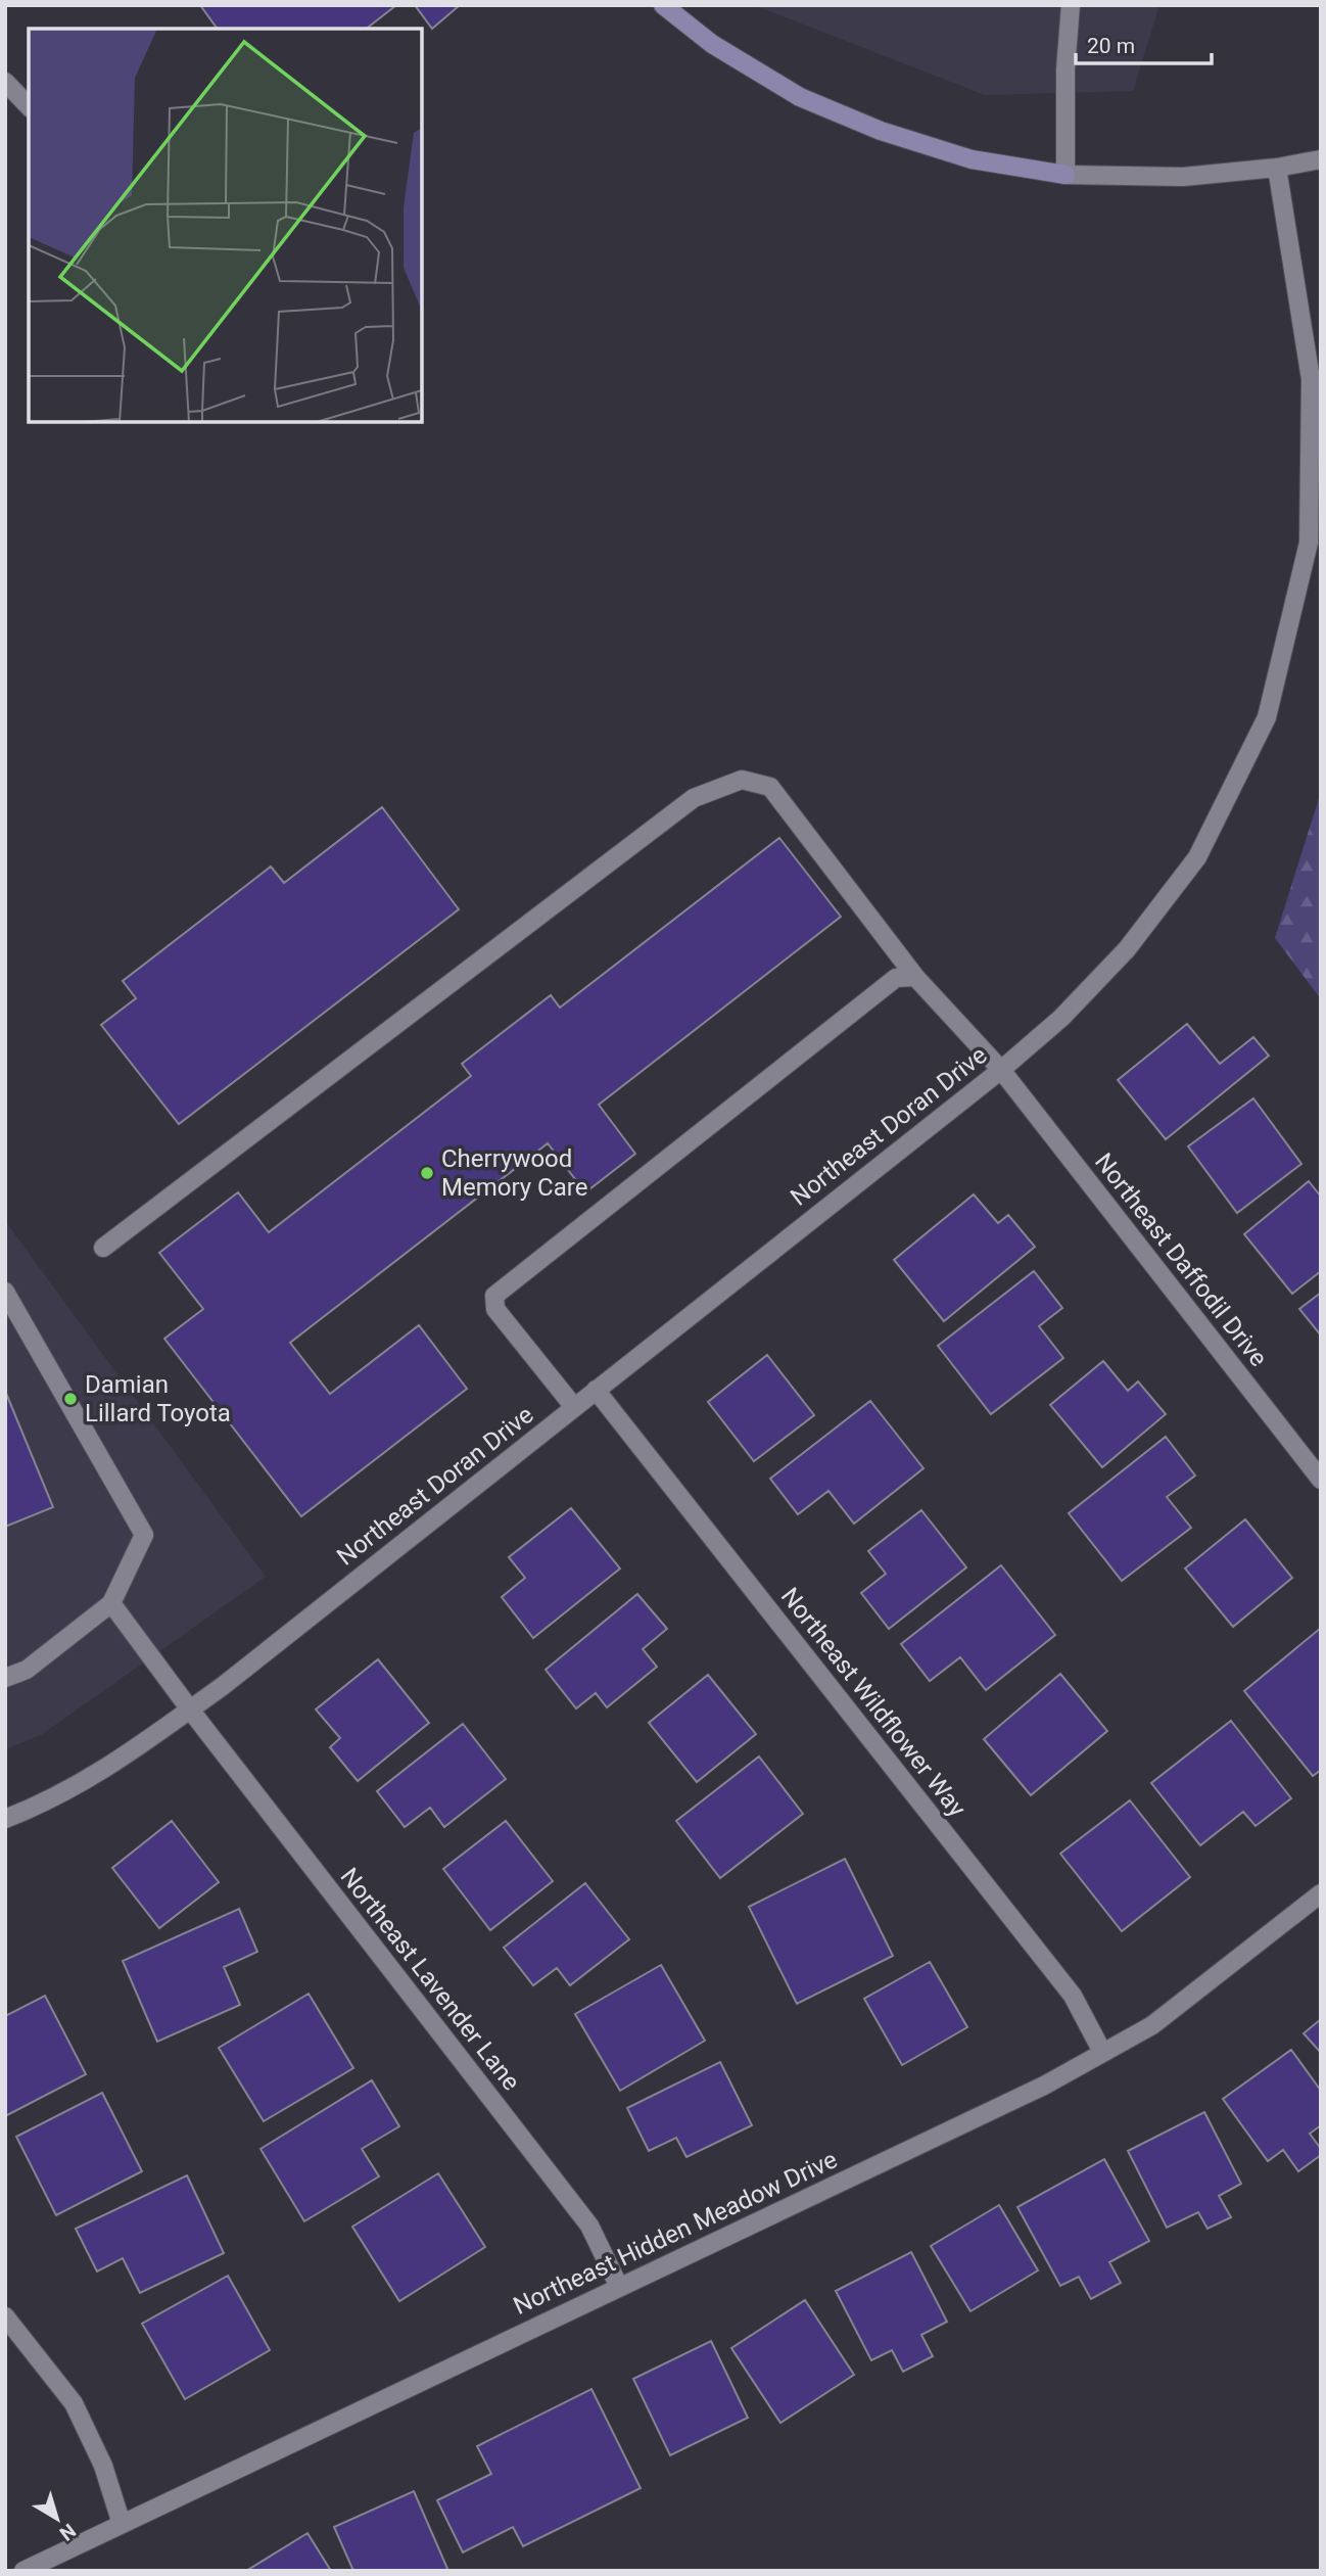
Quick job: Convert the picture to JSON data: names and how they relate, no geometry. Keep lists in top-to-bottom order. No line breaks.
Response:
{"streets":{"street":["Northeast Doran Drive","Northeast Daffodil Drive","Northeast Wildflower Way","Northeast Lavender Lane","Northeast Hidden Meadow Drive"]},"crossings":[["Northeast Doran Drive","Northeast Daffodil Drive"],["Northeast Doran Drive","Northeast Wildflower Way"],["Northeast Doran Drive","Northeast Lavender Lane"],["Northeast Wildflower Way","Northeast Hidden Meadow Drive"],["Northeast Lavender Lane","Northeast Hidden Meadow Drive"]],"places":["Cherrywood Memory Care","Damian Lillard Toyota"],"scale_bar":"20 m","north":"bottom right"}
